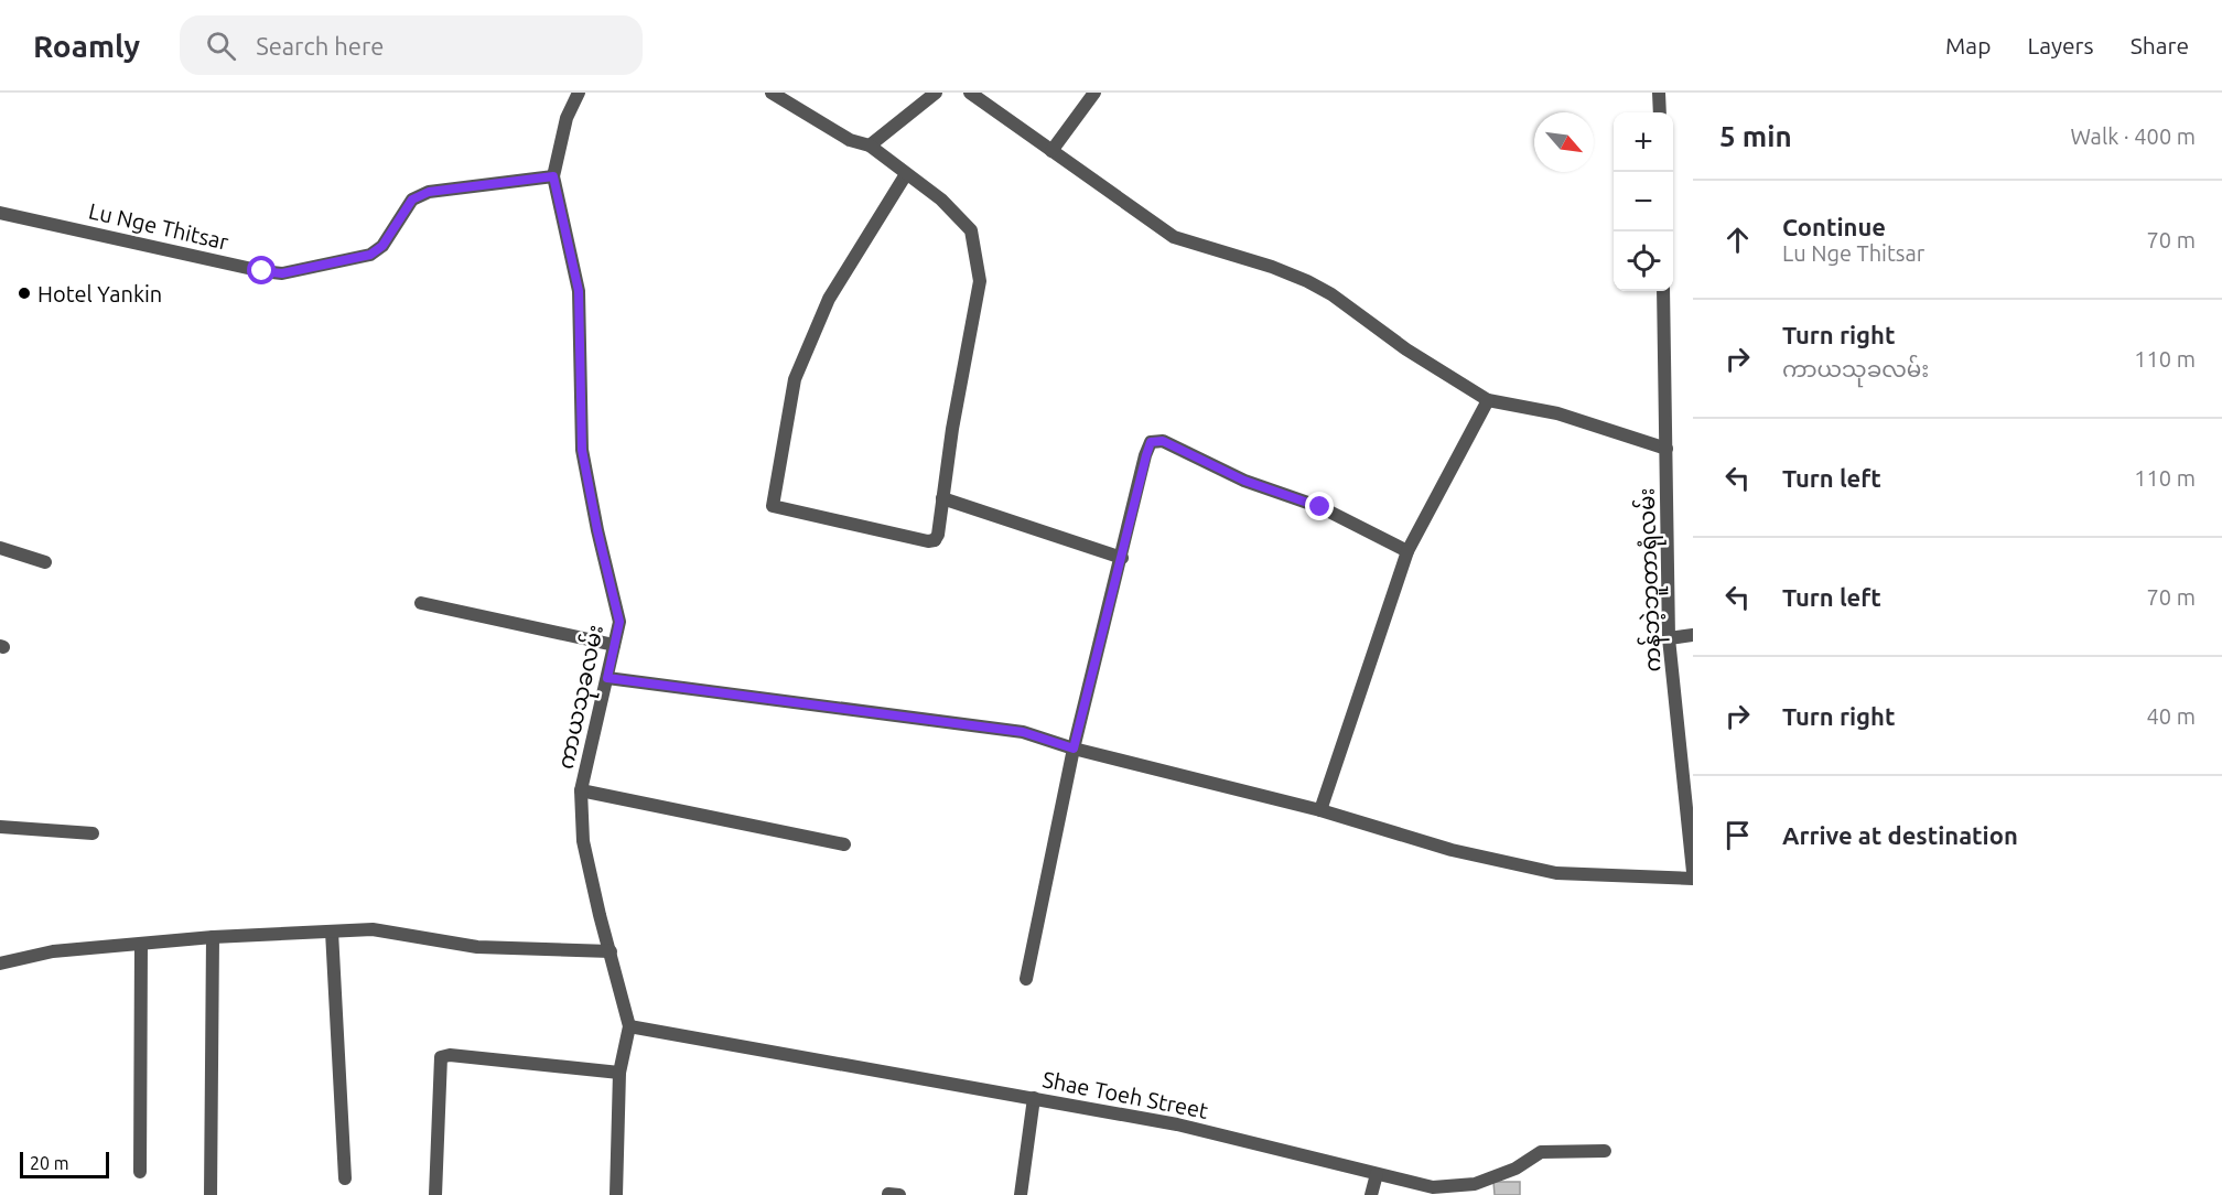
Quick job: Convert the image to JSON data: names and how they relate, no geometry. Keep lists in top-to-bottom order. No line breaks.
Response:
{"streets":{"street":["Lu Nge Thitsar","ကန်ဘဲ့ဘူတာရုံလမ်း","ကာယသုခလမ်း","Shae Toeh Street"]},"crossings":[["Lu Nge Thitsar","ကာယသုခလမ်း"],["ကာယသုခလမ်း","Shae Toeh Street"]],"places":["Hotel Yankin"],"scale_bar":"20 m","north":"bottom right","page":{"header":"Roamly","search":"Search here","nav":["Map","Layers","Share"],"heading":["5 min","Walk · 400 m"],"map_buttons":["+","−"],"list":[["Continue","Lu Nge Thitsar","70 m"],["Turn right","ကာယသုခလမ်း","110 m"],["Turn left","110 m"],["Turn left","70 m"],["Turn right","40 m"],"Arrive at destination"],"scale":"20 m"}}
